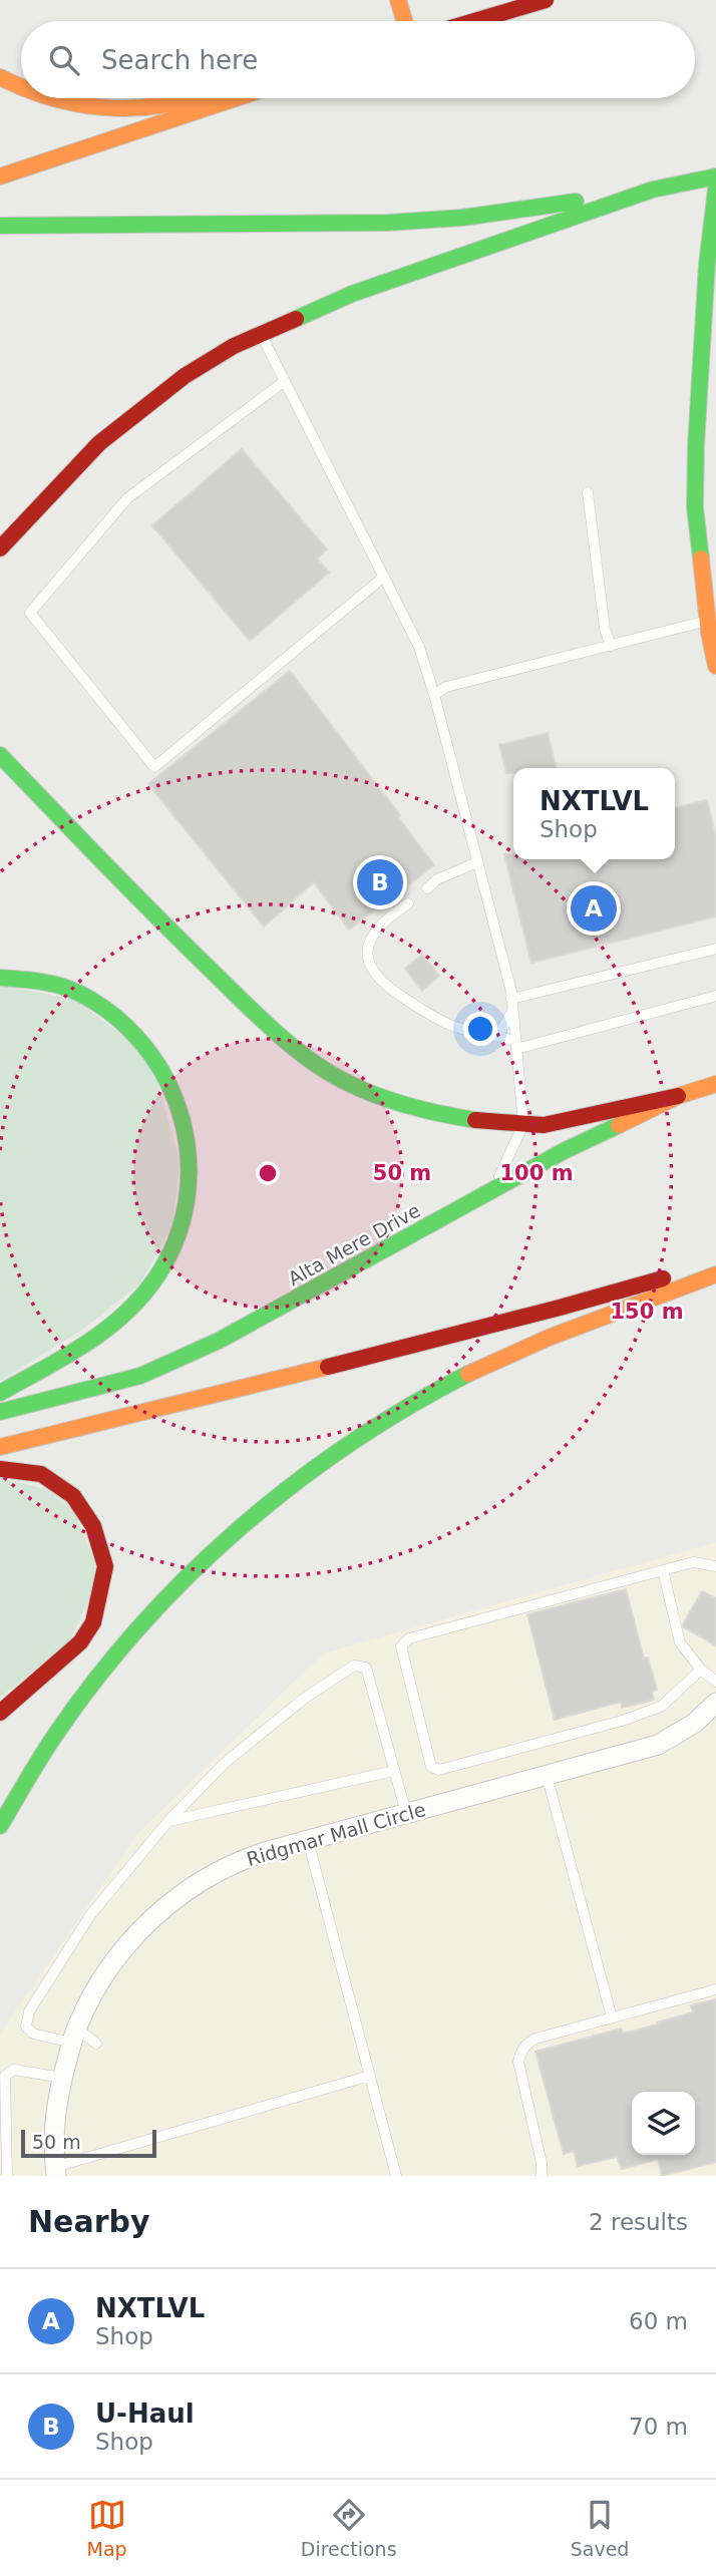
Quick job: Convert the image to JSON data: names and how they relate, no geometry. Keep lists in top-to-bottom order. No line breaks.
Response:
{"streets":{"main road":["Alta Mere Drive"],"street":["Ridgmar Mall Circle"]},"scale_bar":"50 m","page":{"search":"Search here","popup":["NXTLVL","Shop"],"pins":["B","A"],"scale":"50 m","heading":["Nearby","2 results"],"list":[{"mark":"A","name":"NXTLVL","note":"Shop","value":"60 m"},{"mark":"B","name":"U-Haul","note":"Shop","value":"70 m"}],"nav":["Map","Directions","Saved"]},"rings":["50 m","100 m","150 m"]}
